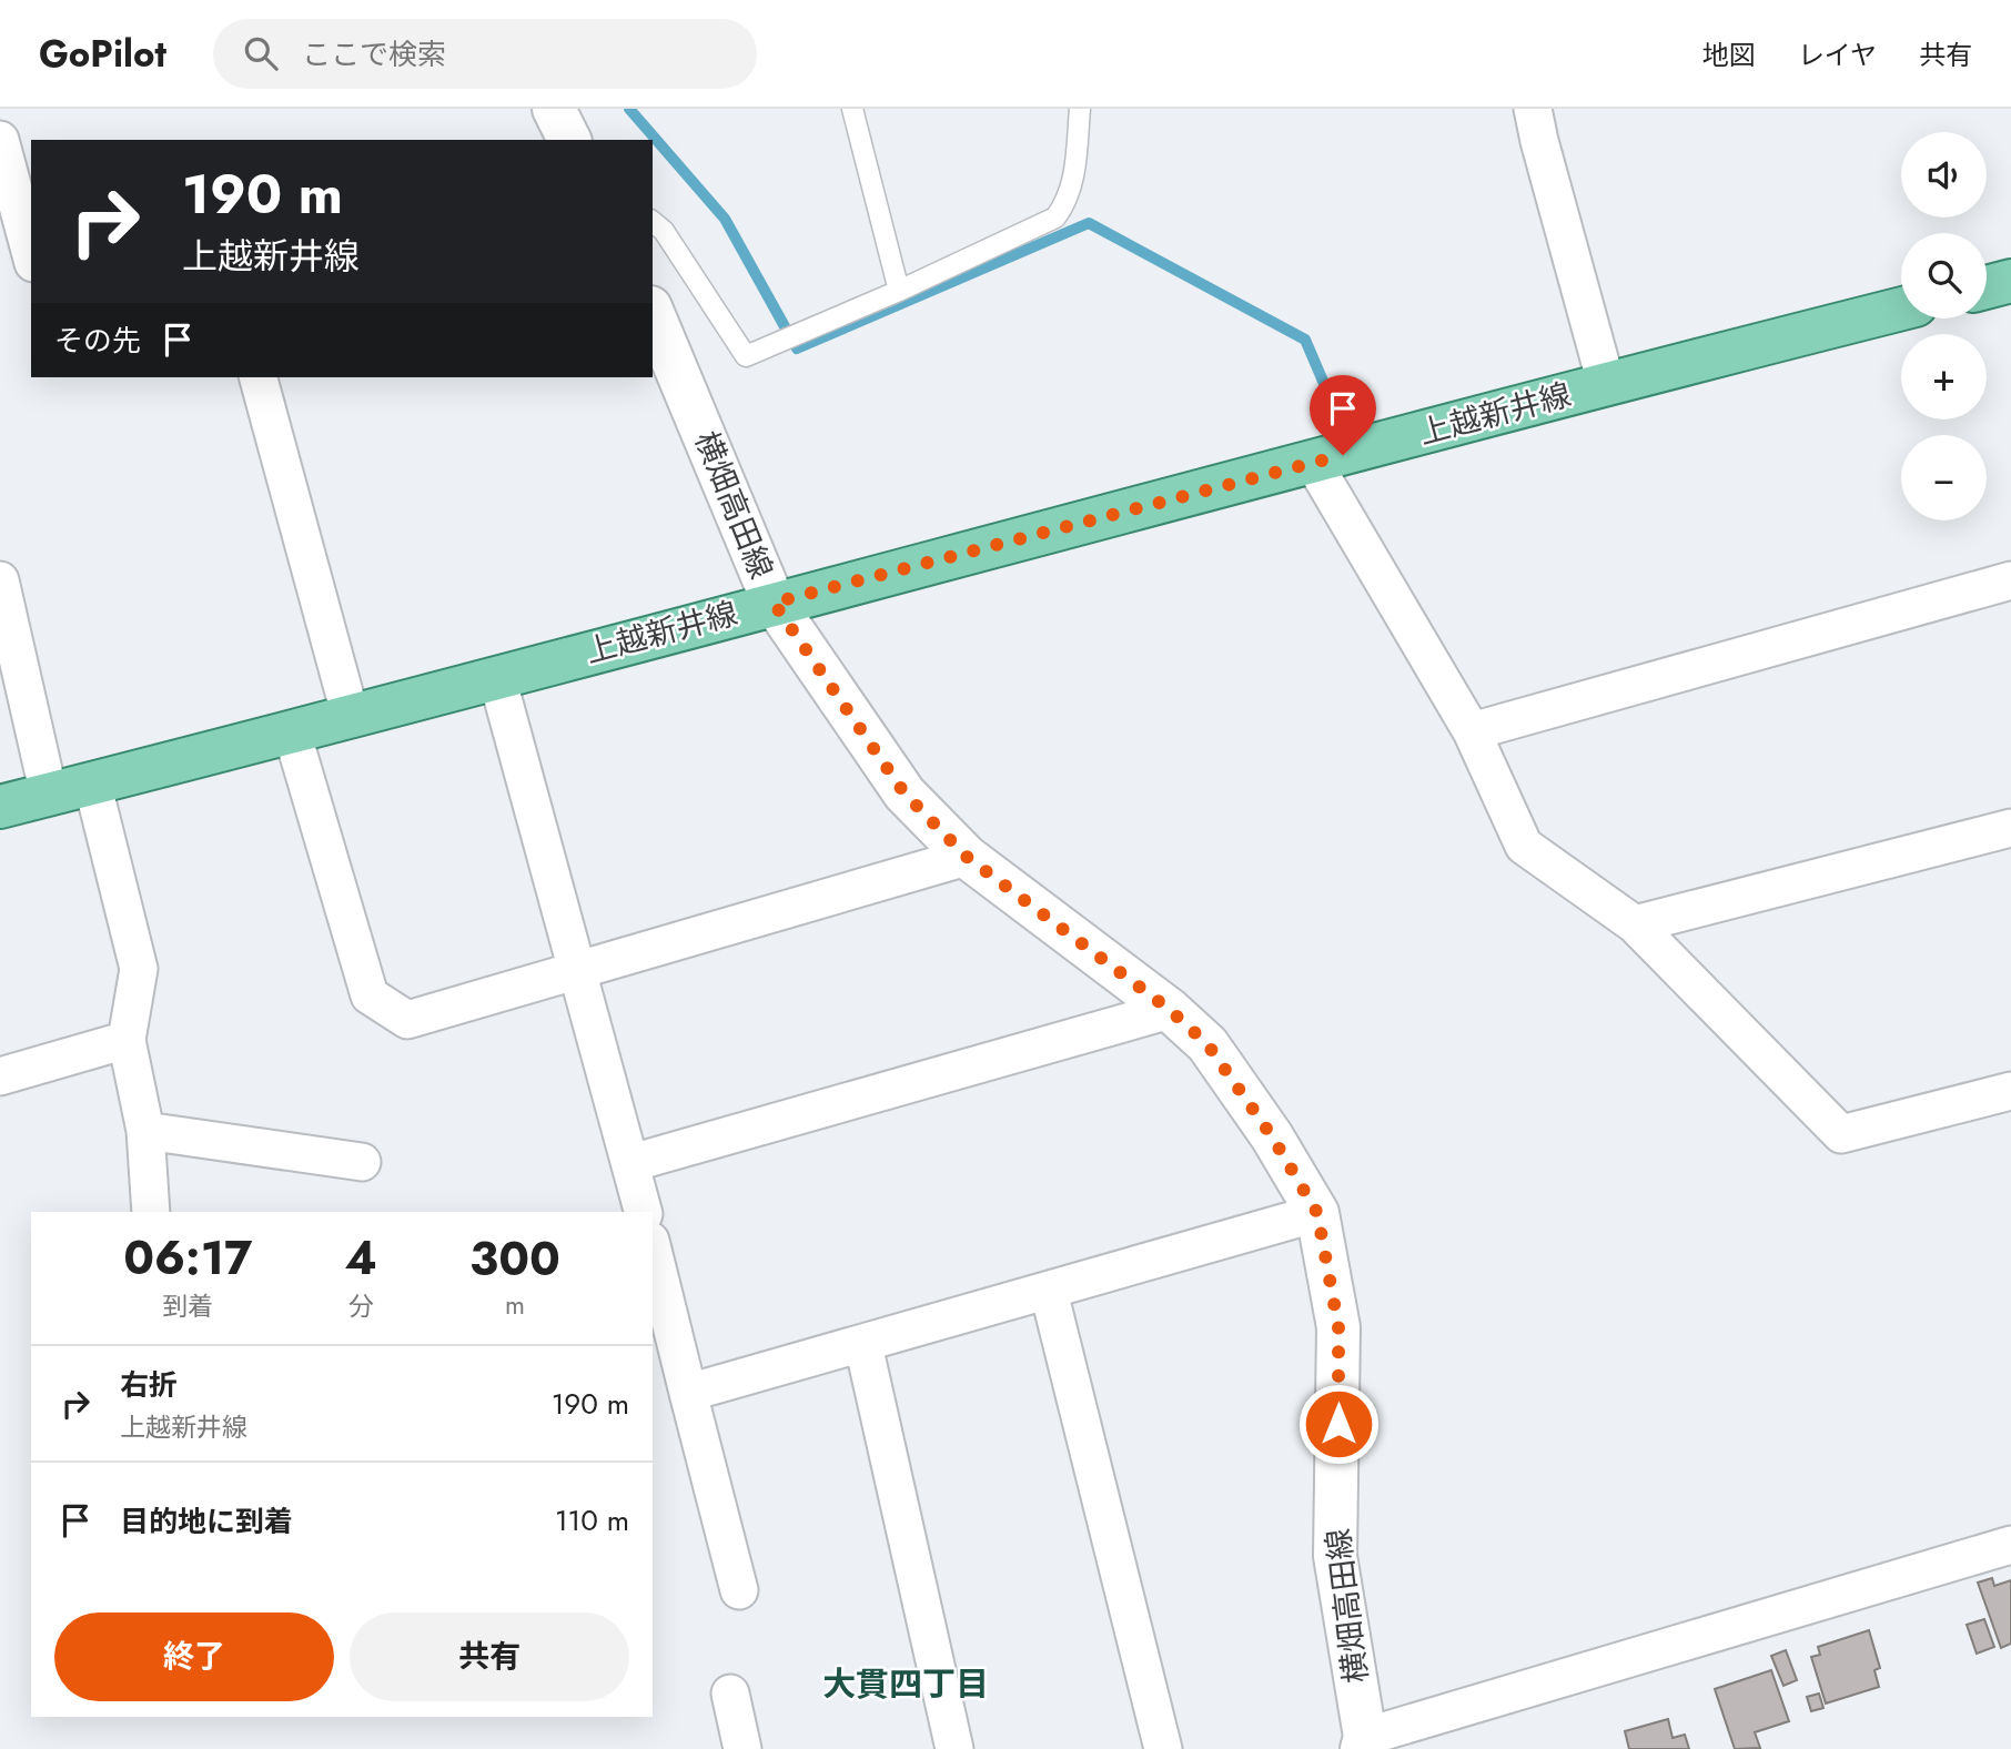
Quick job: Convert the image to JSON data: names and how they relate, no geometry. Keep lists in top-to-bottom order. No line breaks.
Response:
{"streets":{"main road":["上越新井線","横畑高田線"]},"crossings":[["上越新井線","横畑高田線"]],"districts":["大貫四丁目"],"page":{"header":"GoPilot","search":"ここで検索","nav":["地図","レイヤ","共有"],"map_buttons":["+","−"],"turn":["190 m","上越新井線"],"then":"その先","eta":["06:17","到着","4","分","300","m"],"list":[{"name":"右折","note":"上越新井線","value":"190 m"},{"name":"目的地に到着","value":"110 m"}],"buttons":["終了","共有"]}}
